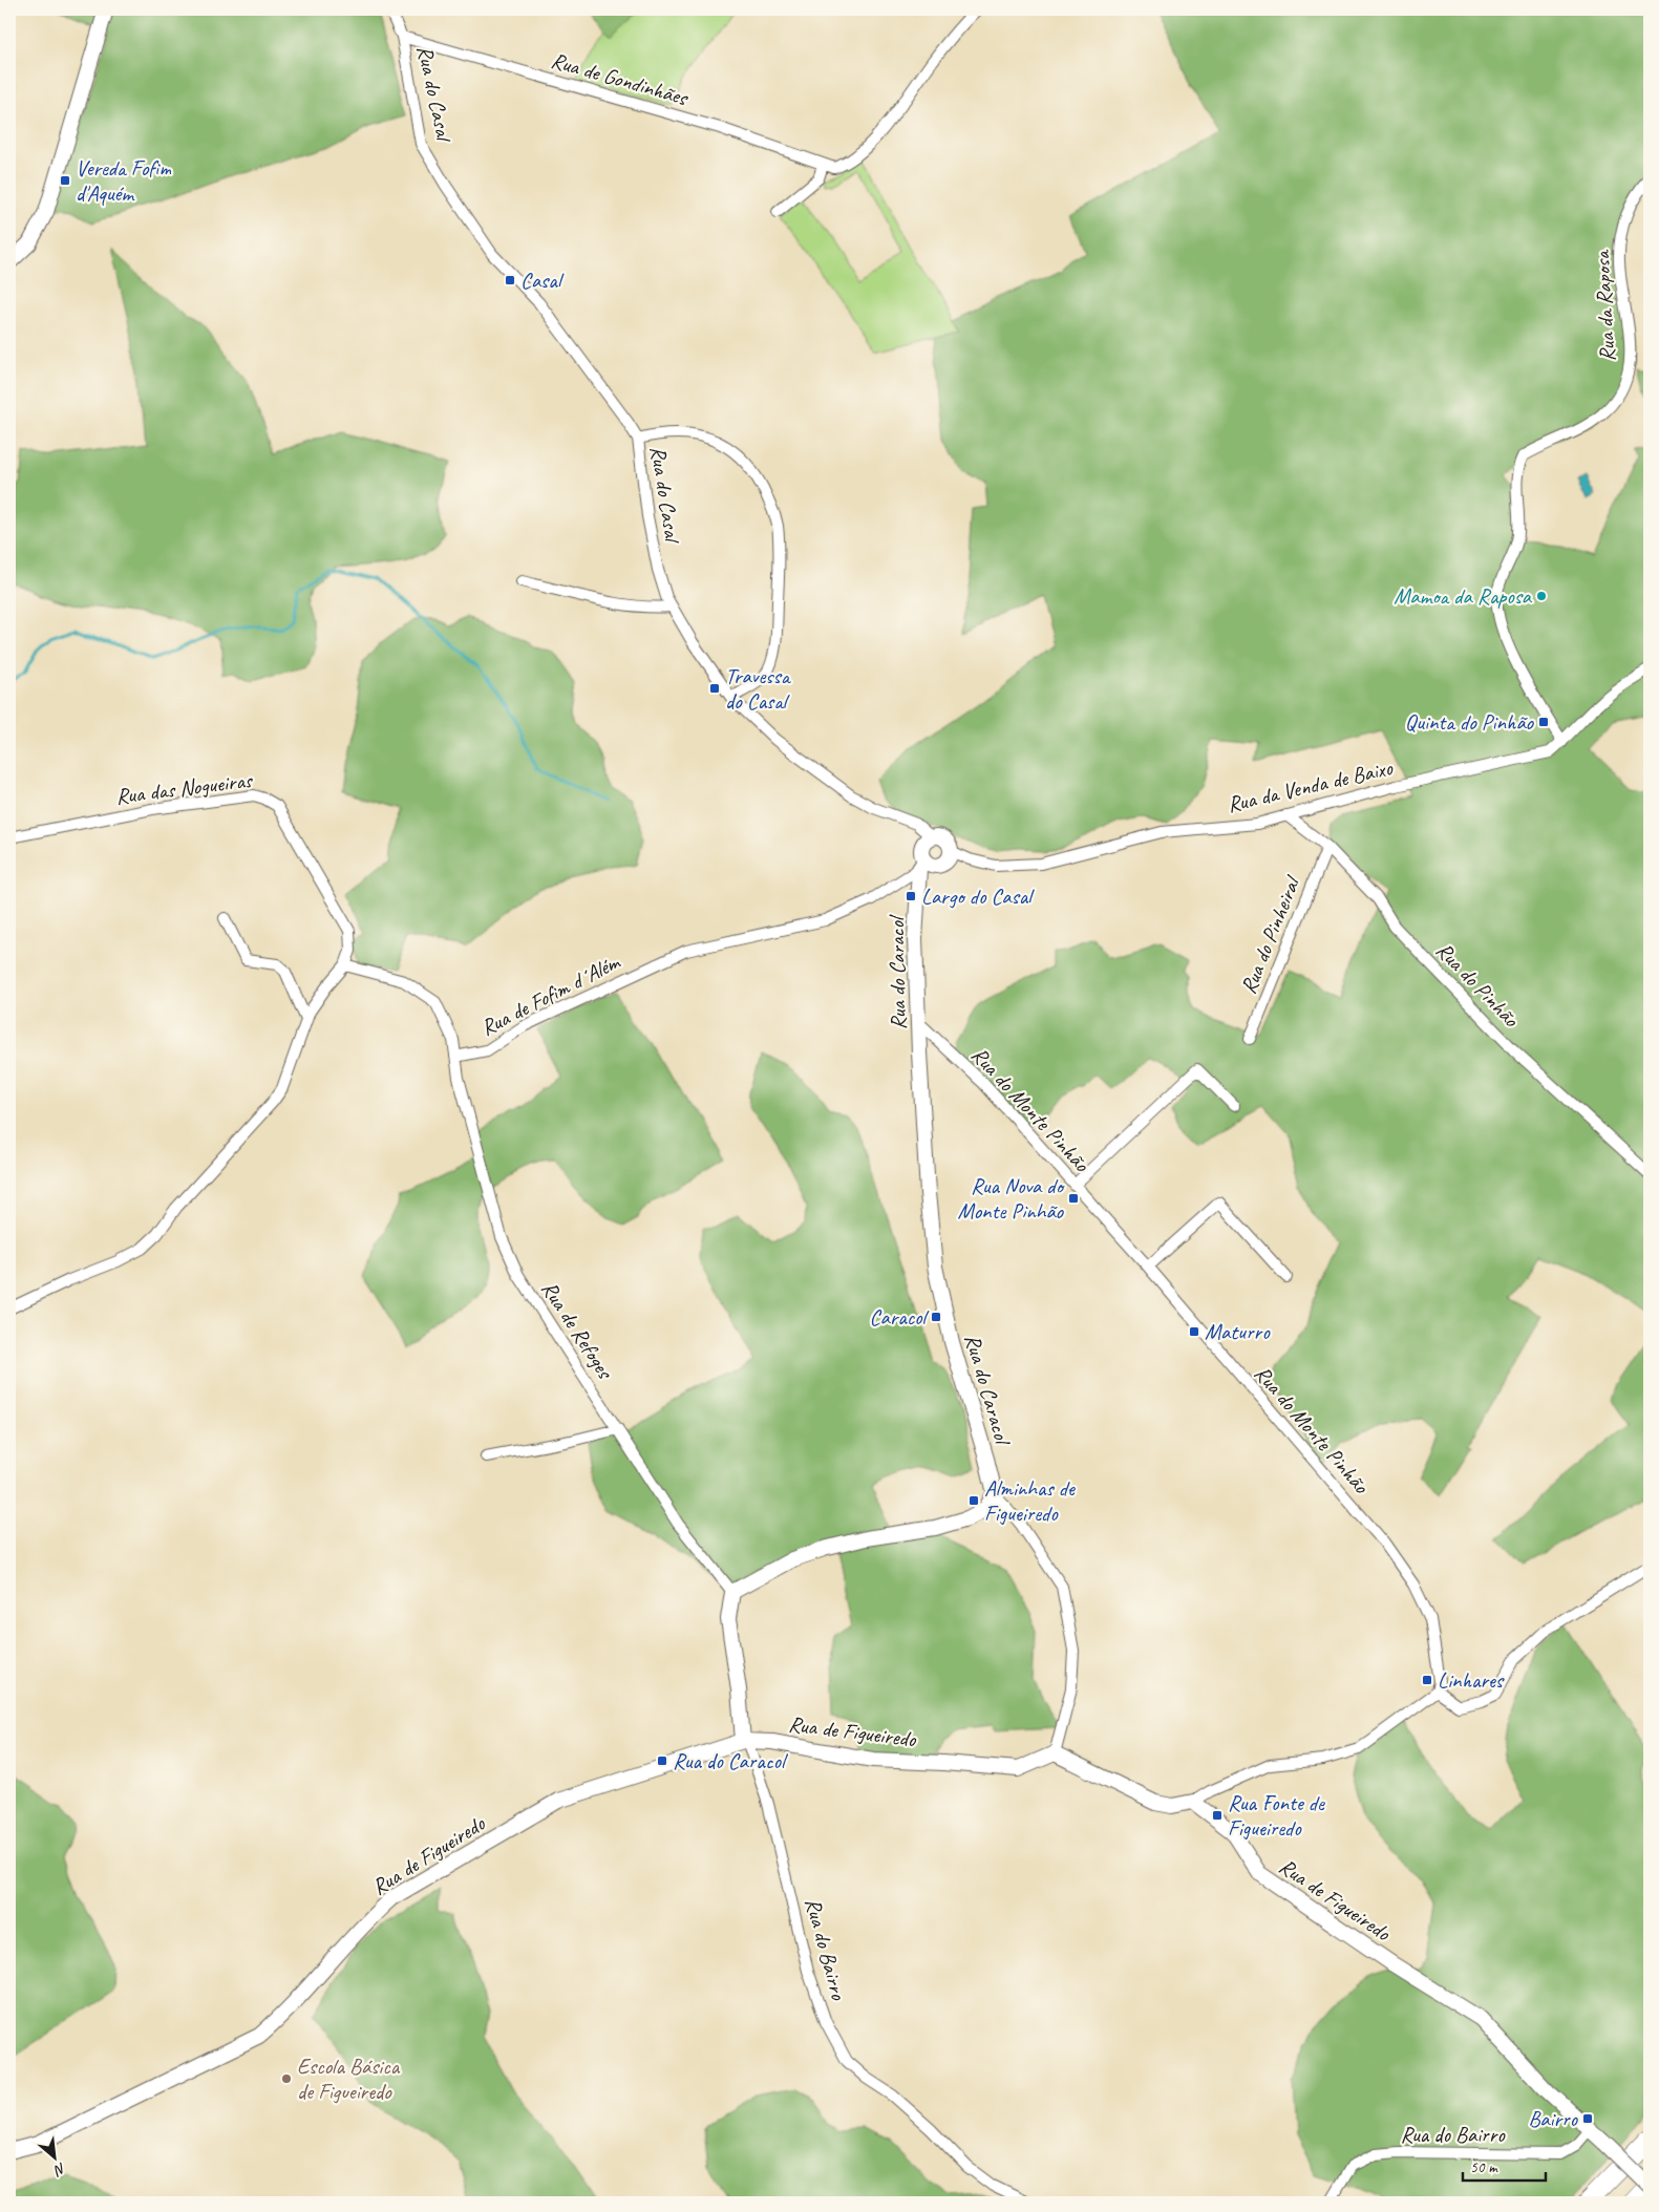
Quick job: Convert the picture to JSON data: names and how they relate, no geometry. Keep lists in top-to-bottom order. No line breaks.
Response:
{"streets":{"street":["Rua de Gondinhães","Rua do Casal","Rua da Raposa","Rua da Venda de Baixo","Rua das Nogueiras","Rua do Pinheiral","Rua do Caracol","Rua do Pinhão","Rua de Fofim d´Além","Rua do Monte Pinhão","Rua de Refoges","Rua de Figueiredo","Rua do Bairro"]},"crossings":[["Rua de Gondinhães","Rua do Casal"],["Rua do Casal","Rua da Venda de Baixo"],["Rua do Casal","Rua do Caracol"],["Rua do Casal","Rua de Fofim d´Além"],["Rua da Raposa","Rua da Venda de Baixo"],["Rua da Venda de Baixo","Rua do Caracol"],["Rua da Venda de Baixo","Rua do Pinhão"],["Rua da Venda de Baixo","Rua de Fofim d´Além"],["Rua das Nogueiras","Rua de Fofim d´Além"],["Rua do Pinheiral","Rua do Pinhão"],["Rua do Caracol","Rua de Fofim d´Além"],["Rua do Caracol","Rua do Monte Pinhão"],["Rua de Fofim d´Além","Rua de Refoges"],["Rua de Figueiredo","Rua do Bairro"]],"places":{"transit":["Vereda Fofim d'Aquém","Casal","Travessa do Casal","Quinta do Pinhão","Largo do Casal","Rua Nova do Monte Pinhão","Caracol","Maturro","Alminhas de Figueiredo","Linhares","Rua do Caracol","Rua Fonte de Figueiredo","Bairro"],"other":["Mamoa da Raposa","Escola Básica de Figueiredo"]},"scale_bar":"50 m","north":"bottom right"}
